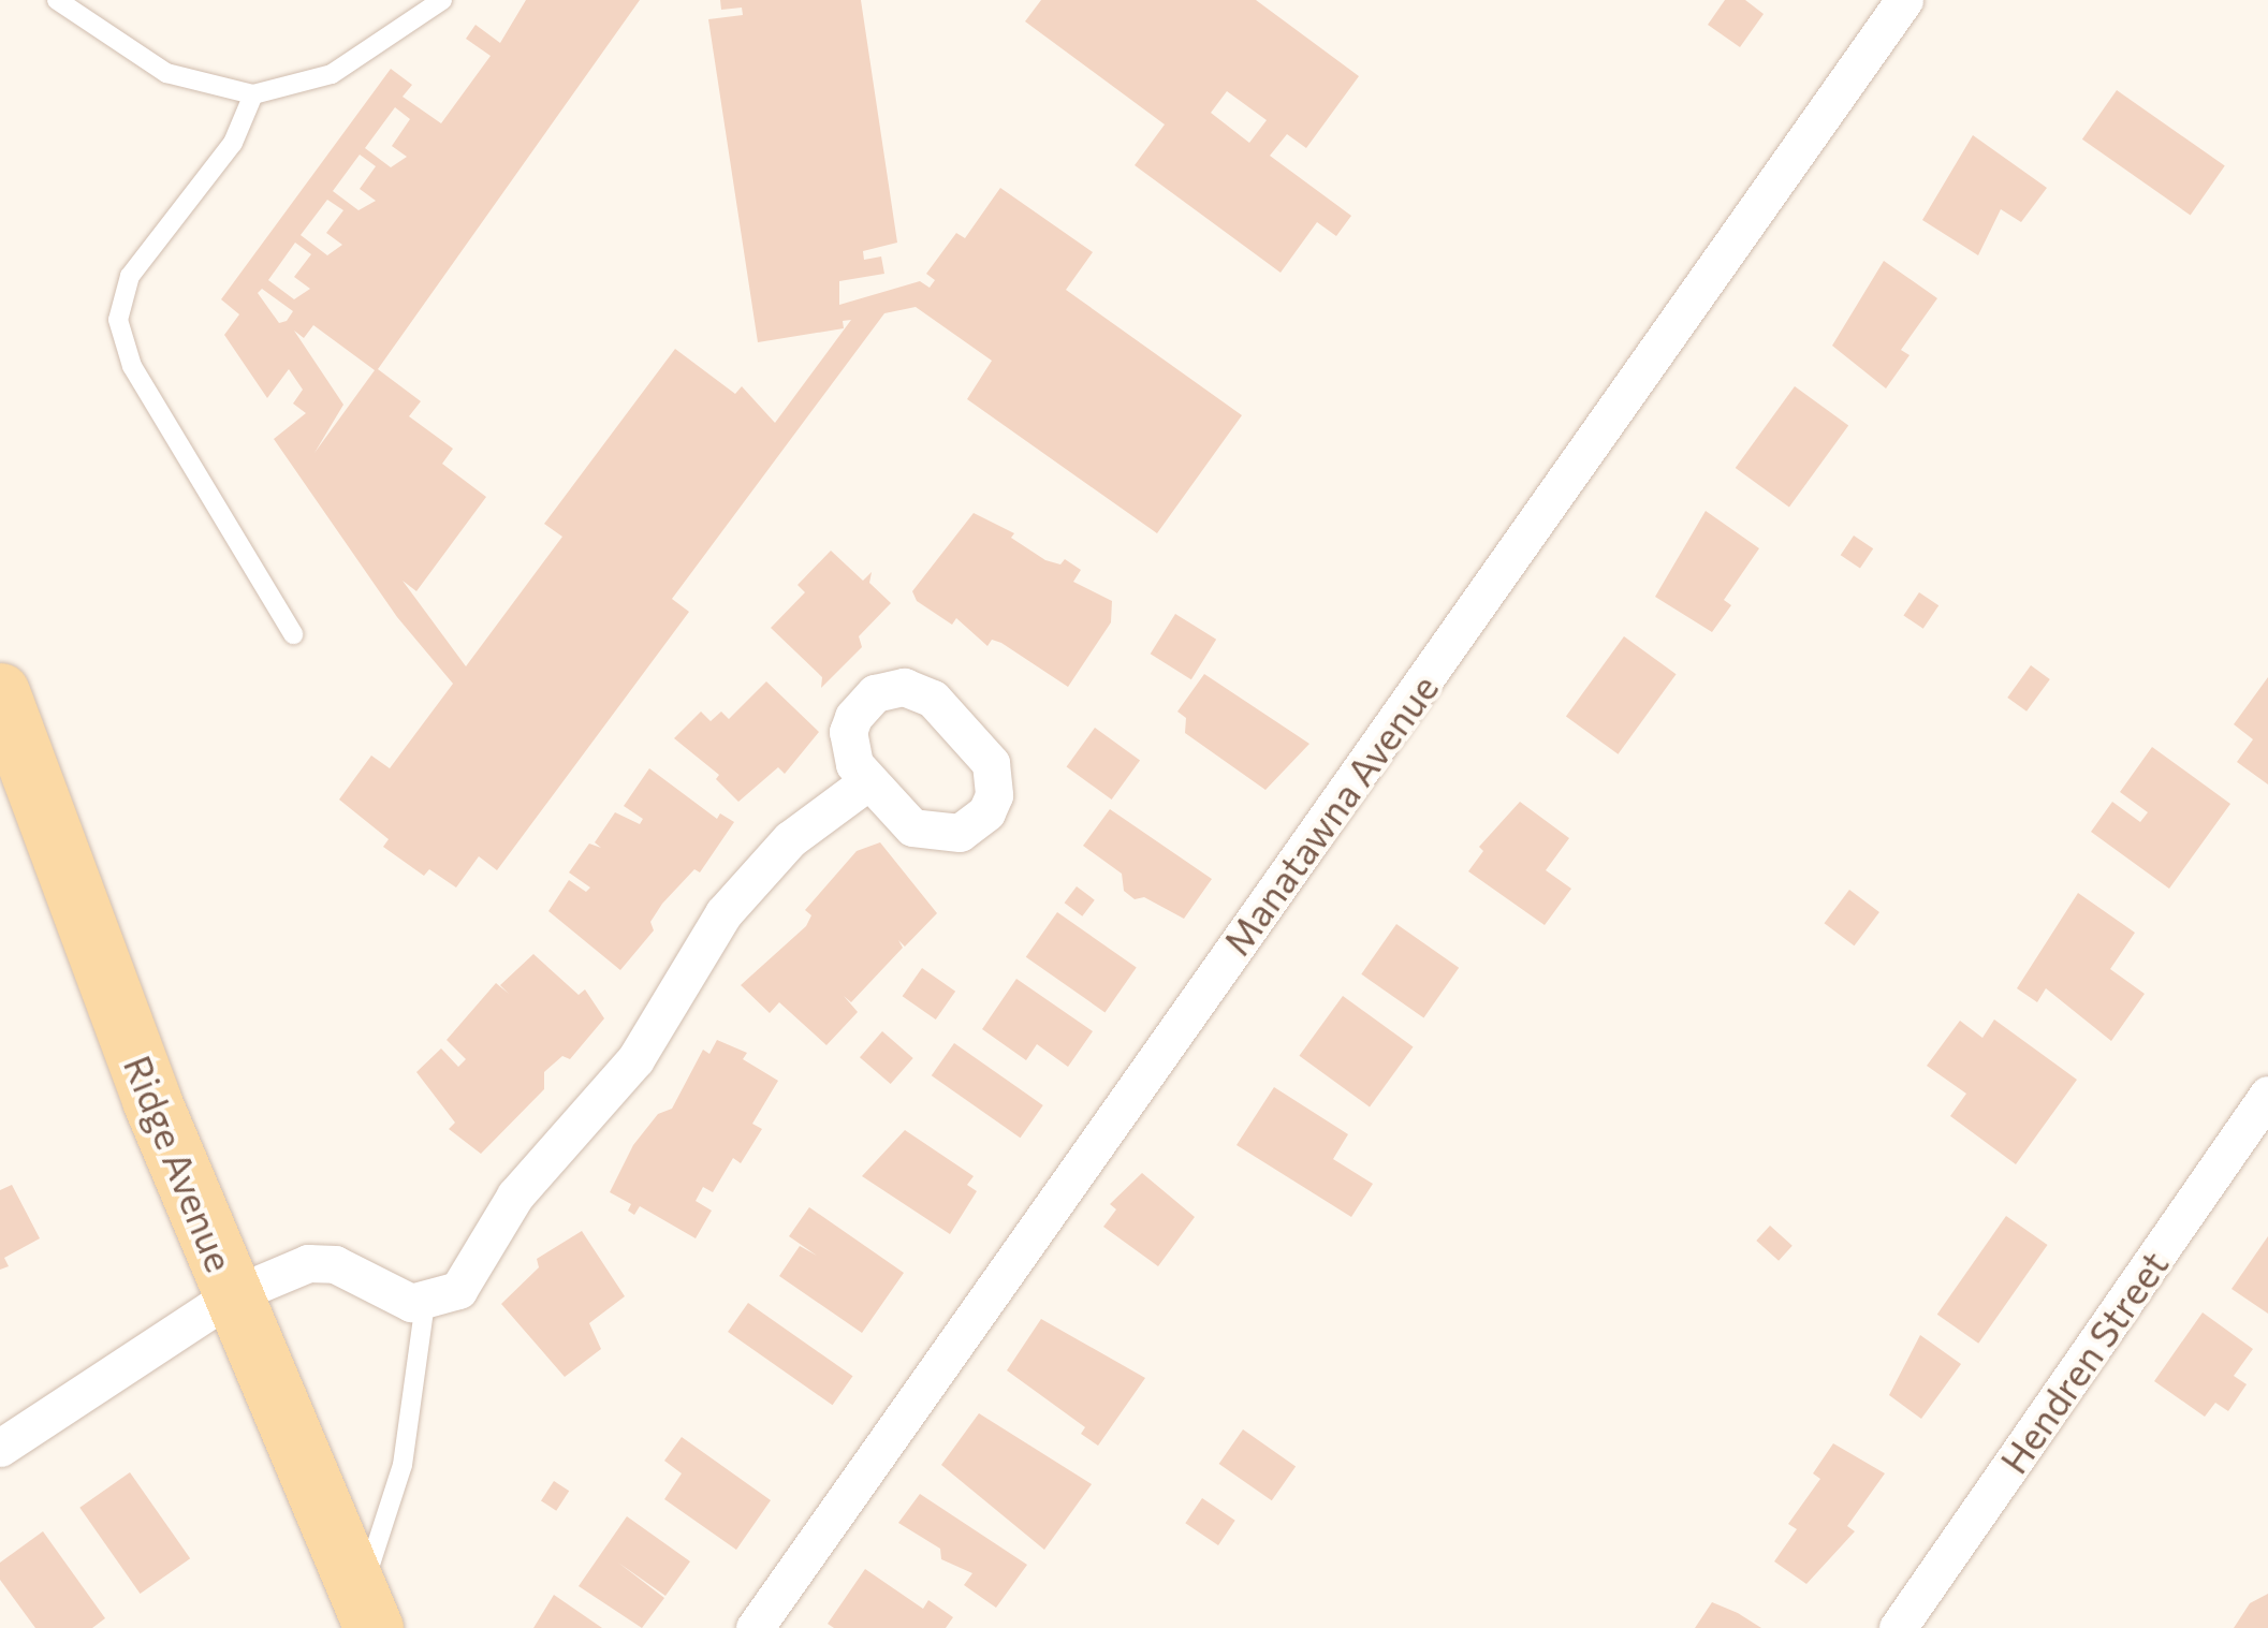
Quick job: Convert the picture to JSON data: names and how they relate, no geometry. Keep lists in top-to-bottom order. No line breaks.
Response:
{"streets":{"main road":["Ridge Avenue"],"street":["Manatawna Avenue","Hendren Street"]}}
